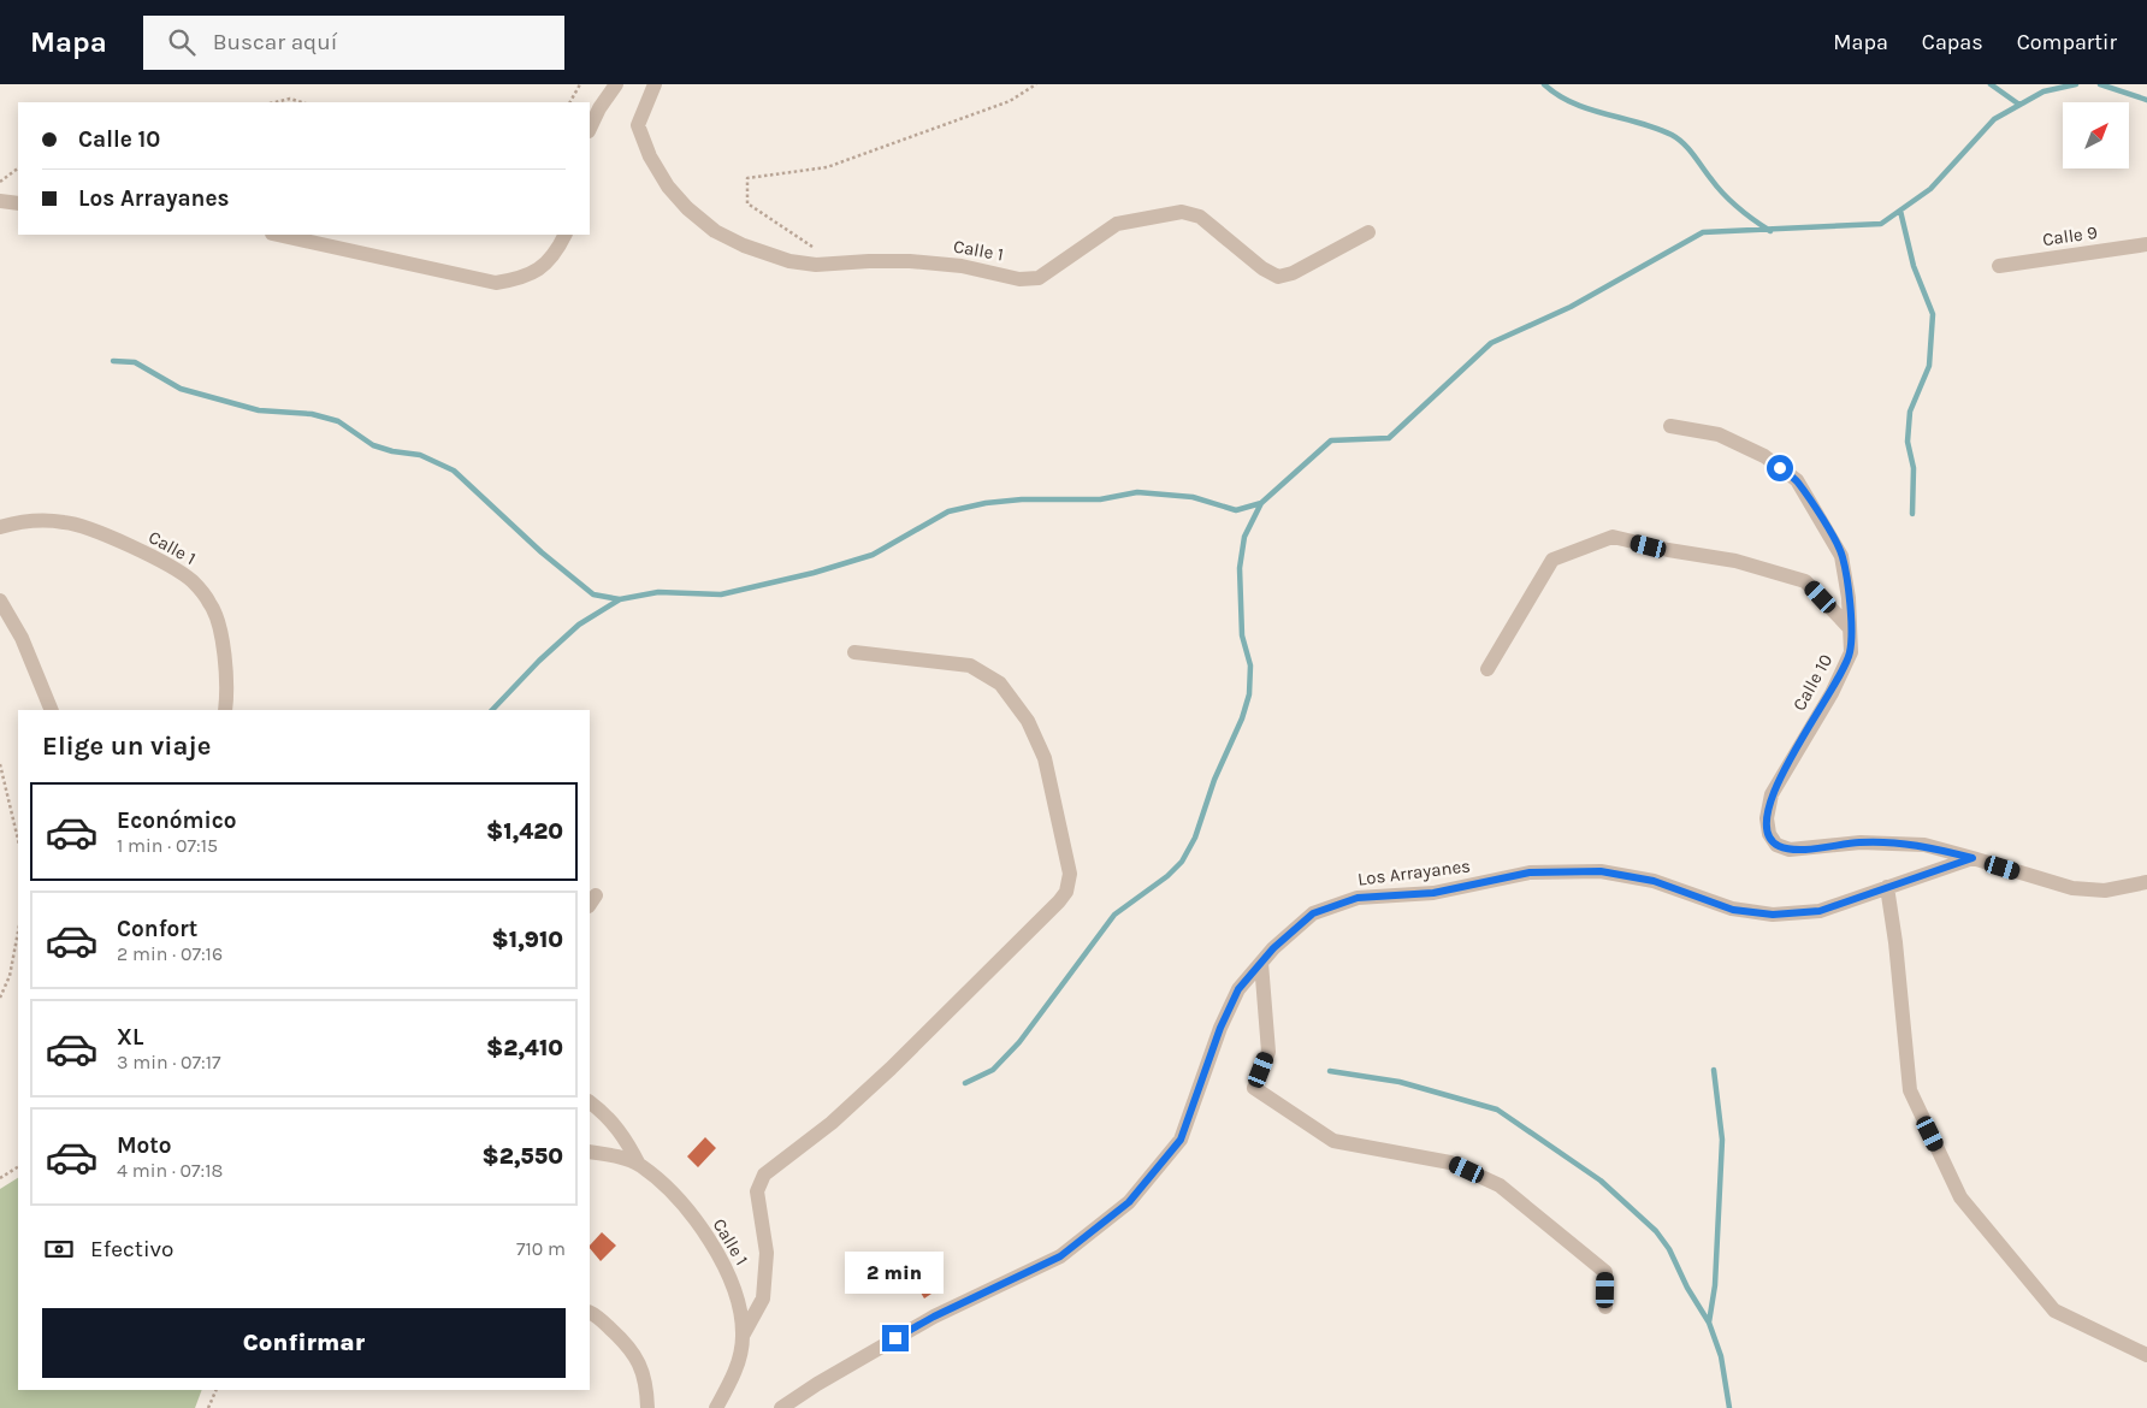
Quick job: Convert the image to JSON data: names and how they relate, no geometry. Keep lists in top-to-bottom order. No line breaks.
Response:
{"streets":{"street":["Calle 9","Calle 1","Calle 10","Los Arrayanes"]},"crossings":[["Calle 10","Los Arrayanes"]],"north":"top right","page":{"header":"Mapa","search":"Buscar aquí","nav":["Mapa","Capas","Compartir"],"banner":["Calle 10","Los Arrayanes"],"heading":"Elige un viaje","list":[{"name":"Económico","note":"1 min · 07:15","value":"$1,420"},{"name":"Confort","note":"2 min · 07:16","value":"$1,910"},{"name":"XL","note":"3 min · 07:17","value":"$2,410"},{"name":"Moto","note":"4 min · 07:18","value":"$2,550"}],"pay":["Efectivo","710 m"],"bubble":"2 min","buttons":"Confirmar"}}
